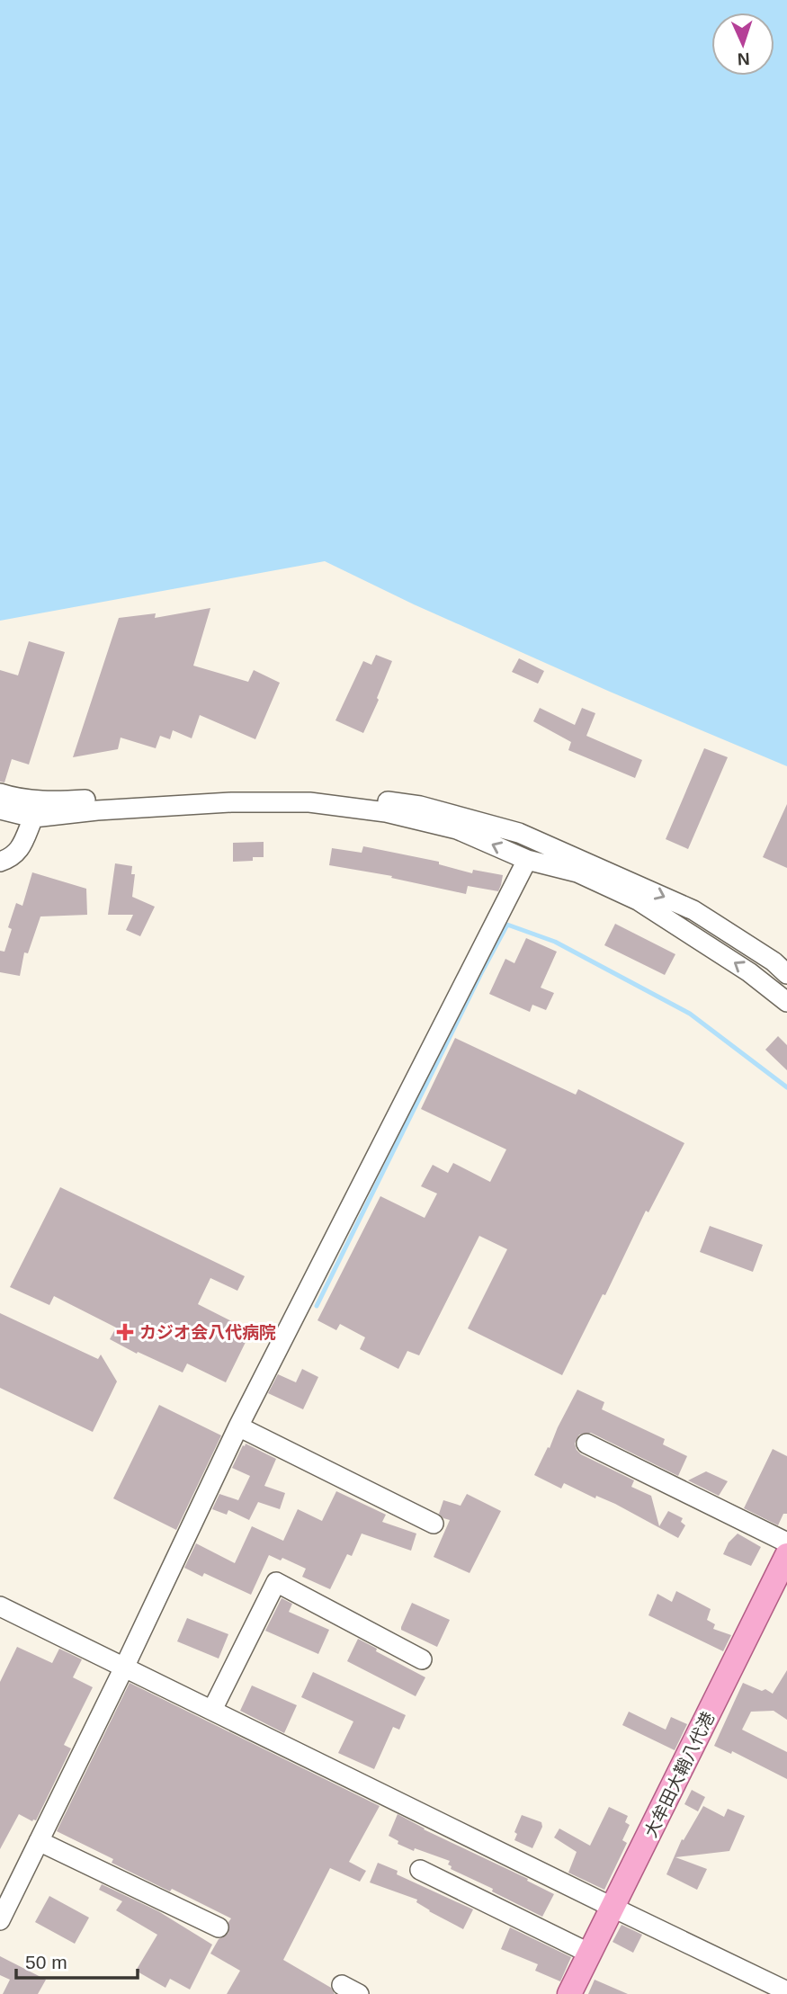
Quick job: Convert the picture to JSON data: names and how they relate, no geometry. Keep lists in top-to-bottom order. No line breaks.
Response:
{"streets":{"main road":["大牟田大鞘八代港"]},"places":{"health":["カジオ会八代病院"]},"scale_bar":"50 m","north":"bottom"}
